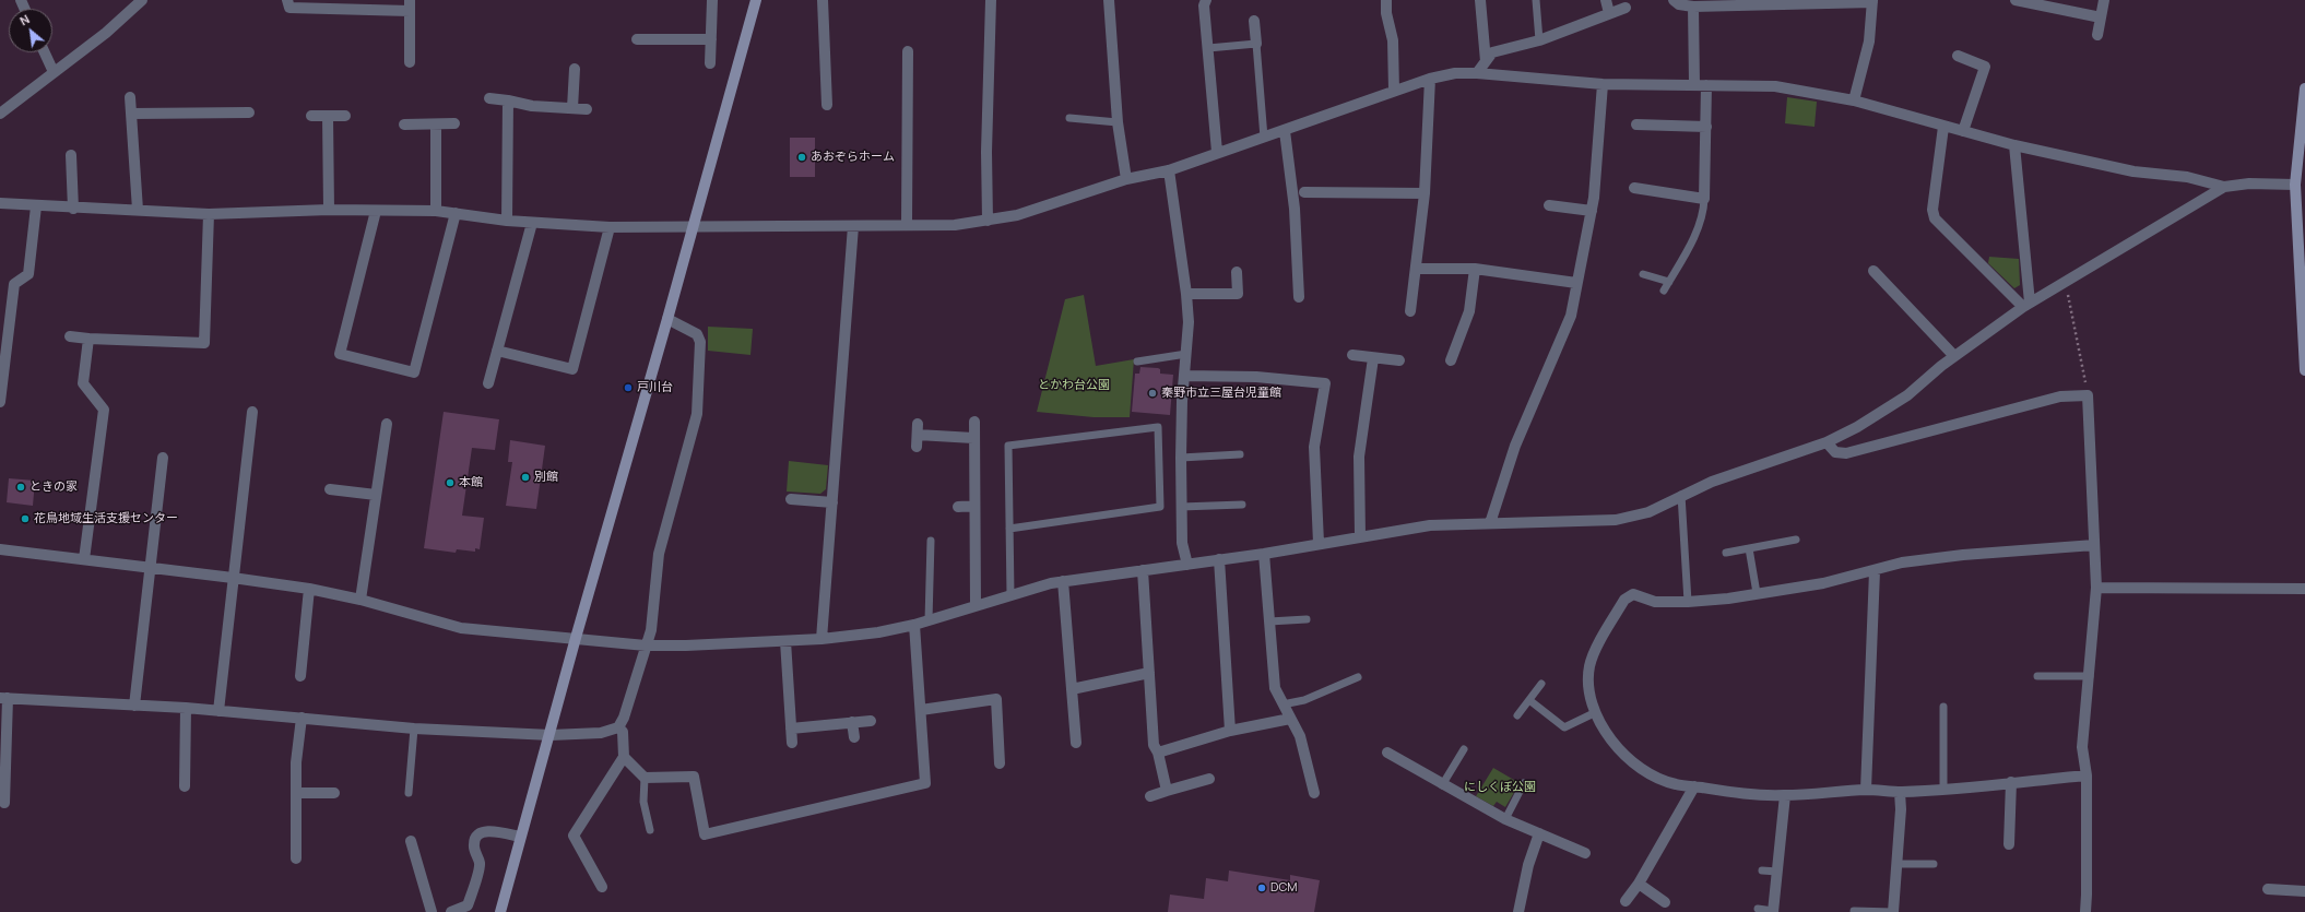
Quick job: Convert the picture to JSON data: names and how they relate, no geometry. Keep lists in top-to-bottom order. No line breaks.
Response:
{"parks":["とかわ台公園","にしくぼ公園"],"places":["あおぞらホーム","戸川台","秦野市立三屋台児童館","別館","本館","ときの家","花鳥地域生活支援センター","DCM"],"north":"top left"}
